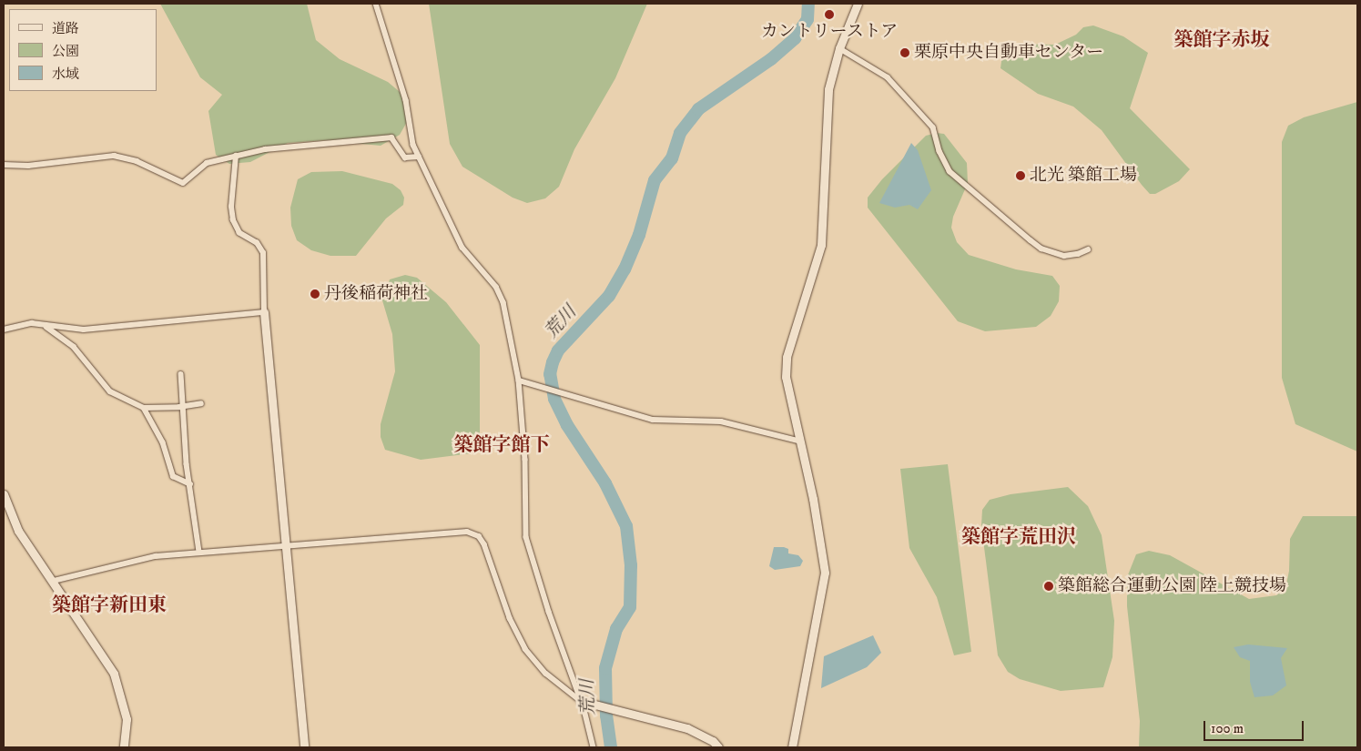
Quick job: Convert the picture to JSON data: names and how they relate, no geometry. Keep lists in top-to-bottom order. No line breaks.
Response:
{"districts":["築館字赤坂","築館字館下","築館字荒田沢","築館字新田東"],"water":["荒川"],"places":["カントリーストア","栗原中央自動車センター","北光 築館工場","丹後稲荷神社","築館総合運動公園 陸上競技場"],"legend":["道路","公園","水域"],"scale_bar":"100 m"}
